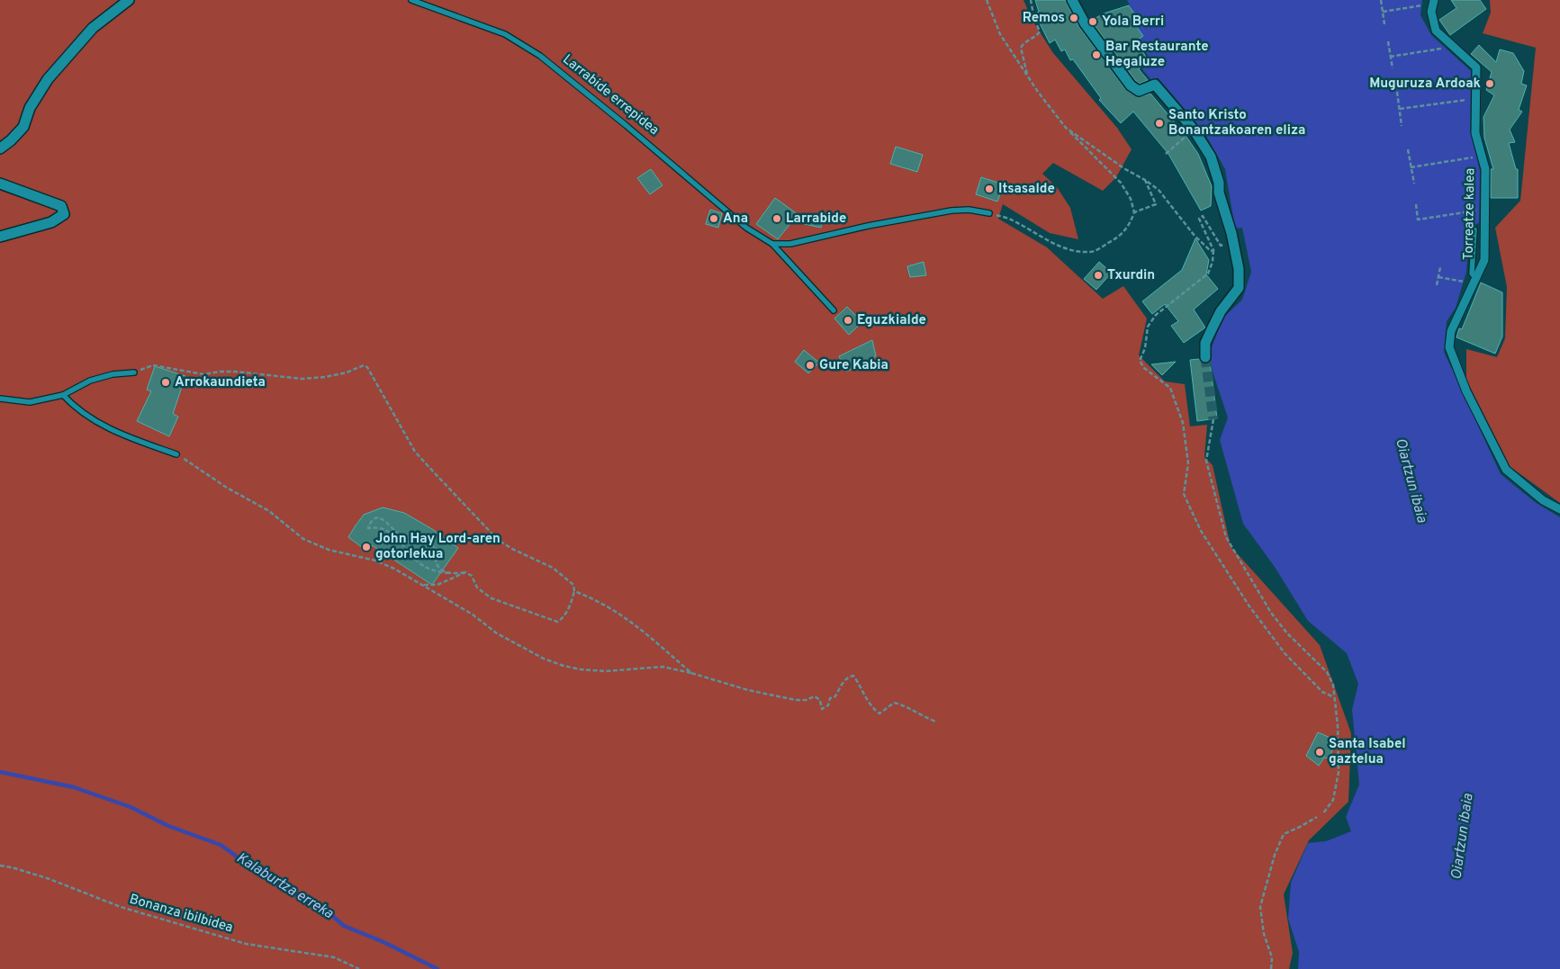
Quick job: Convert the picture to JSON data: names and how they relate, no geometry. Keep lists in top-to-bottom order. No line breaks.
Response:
{"streets":{"street":["Torreatze kalea"],"lane":["Larrabide errepidea"],"path":["Bonanza ibilbidea"]},"water":["Oiartzun ibaia","Kalaburtza erreka"],"places":["Remos","Yola Berri","Bar Restaurante Hegaluze","Muguruza Ardoak","Santo Kristo Bonantzakoaren eliza","Itsasalde","Ana","Larrabide","Txurdin","Eguzkialde","Gure Kabia","Arrokaundieta","John Hay Lord-aren gotorlekua","Santa Isabel gaztelua"]}
